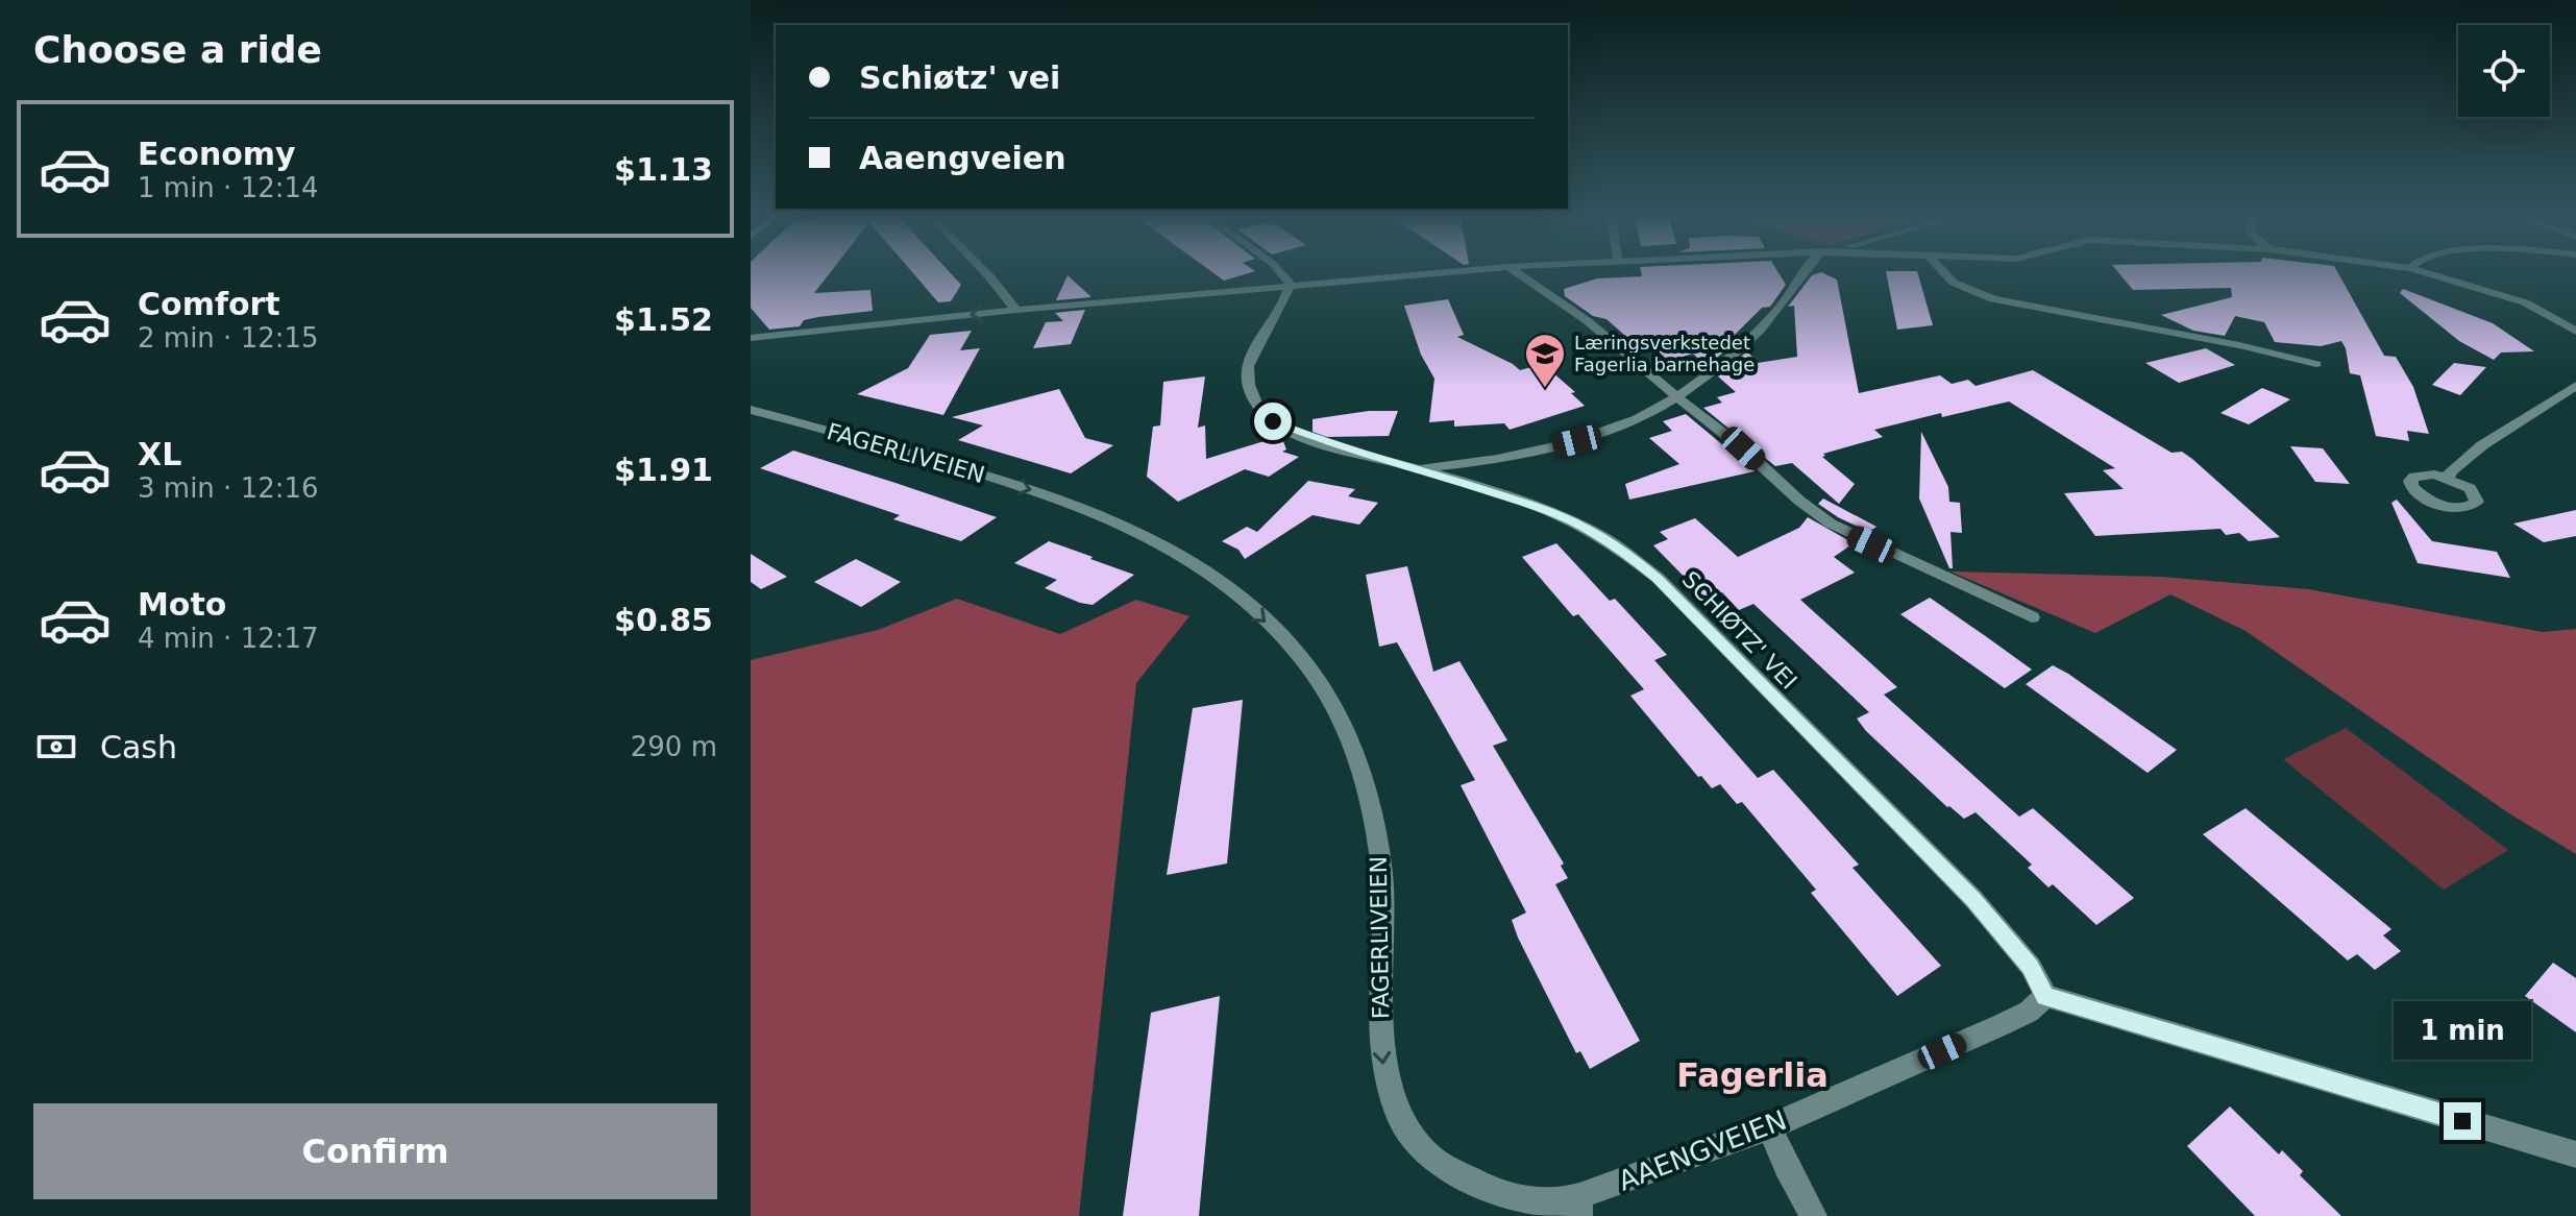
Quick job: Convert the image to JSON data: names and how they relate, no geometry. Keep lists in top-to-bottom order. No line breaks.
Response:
{"streets":{"street":["FAGERLIVEIEN","SCHIØTZ' VEI","AAENGVEIEN"]},"crossings":[["FAGERLIVEIEN","AAENGVEIEN"],["SCHIØTZ' VEI","AAENGVEIEN"]],"one_way":["FAGERLIVEIEN"],"districts":["Fagerlia"],"places":{"school or university":["Læringsverkstedet Fagerlia barnehage"]},"page":{"heading":"Choose a ride","banner":["Schiøtz' vei","Aaengveien"],"list":[{"name":"Economy","note":"1 min · 12:14","value":"$1.13"},{"name":"Comfort","note":"2 min · 12:15","value":"$1.52"},{"name":"XL","note":"3 min · 12:16","value":"$1.91"},{"name":"Moto","note":"4 min · 12:17","value":"$0.85"}],"pay":["Cash","290 m"],"bubble":"1 min","buttons":"Confirm"}}
